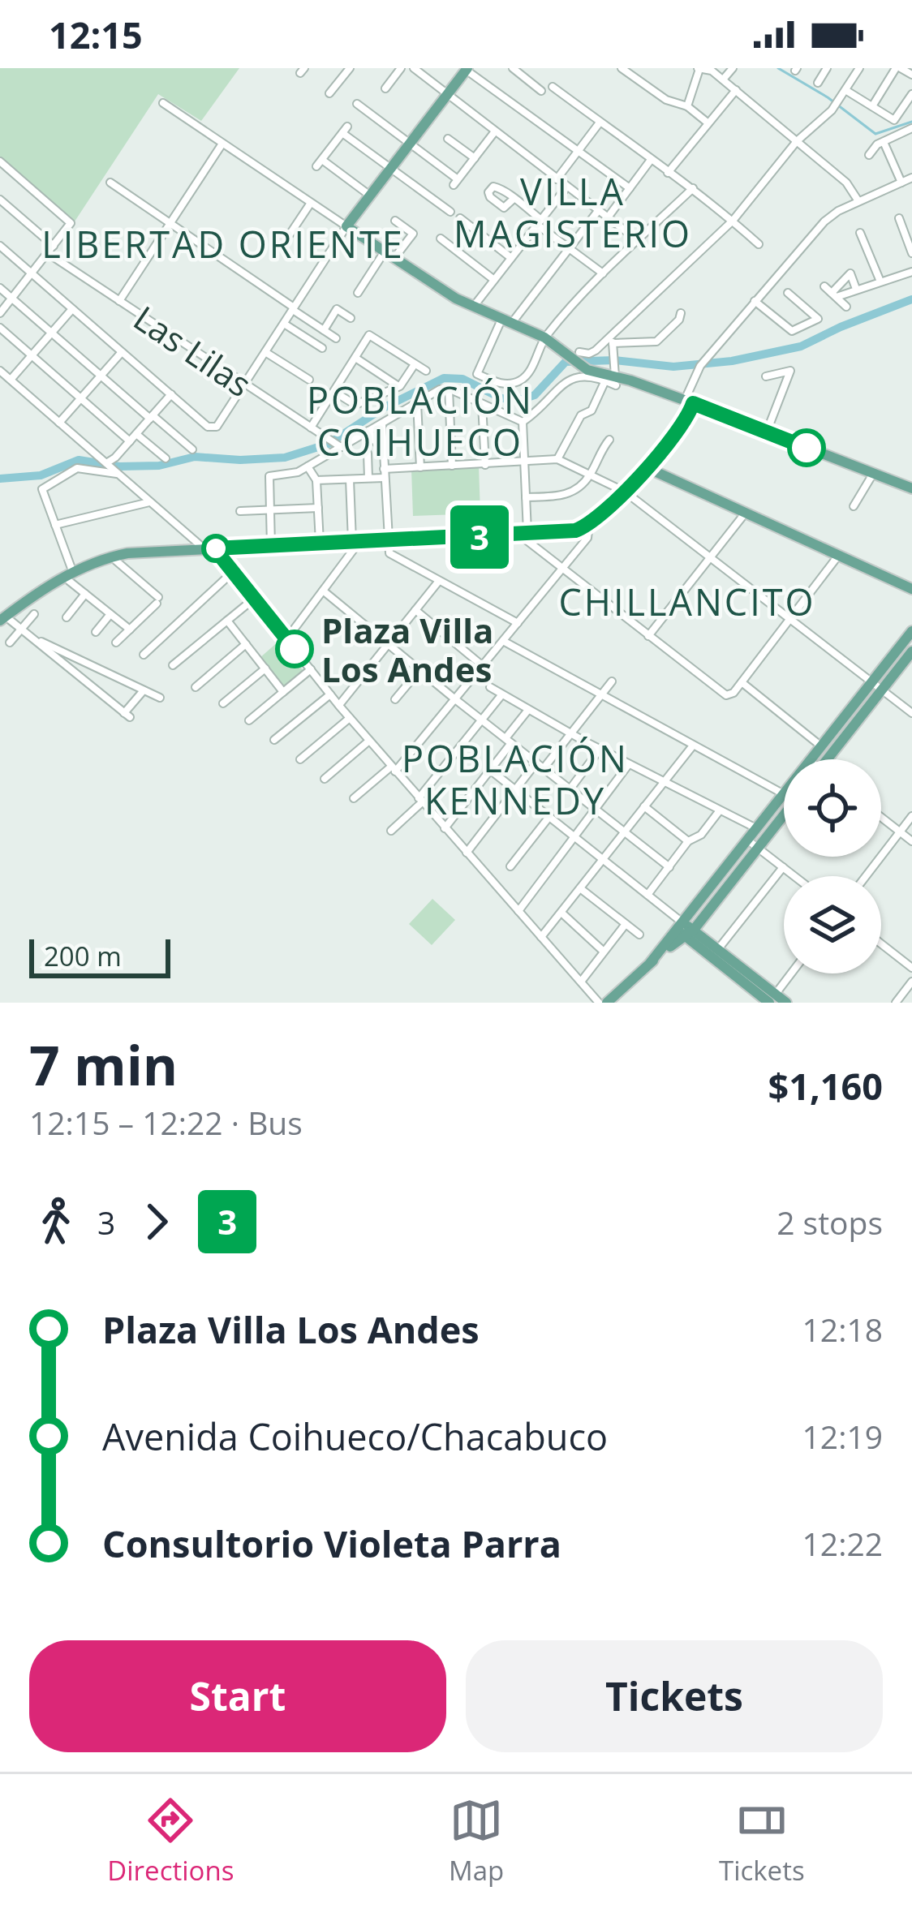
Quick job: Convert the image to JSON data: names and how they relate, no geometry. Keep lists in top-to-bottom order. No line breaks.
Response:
{"streets":{"street":["Las Lilas"]},"districts":["VILLA MAGISTERIO","LIBERTAD ORIENTE","POBLACIÓN COIHUECO","CHILLANCITO","POBLACIÓN KENNEDY"],"places":["Plaza Villa Los Andes"],"lines":["bus line 3"],"scale_bar":"200 m","page":{"status":"12:15","on_map":"3","scale":"200 m","heading":["7 min","12:15 – 12:22 · Bus","$1,160"],"legs":["3","3","2 stops"],"list":[{"name":"Plaza Villa Los Andes","value":"12:18"},{"name":"Avenida Coihueco/Chacabuco","value":"12:19"},{"name":"Consultorio Violeta Parra","value":"12:22"}],"buttons":["Start","Tickets"],"tabs":["Directions","Map","Tickets"]}}
